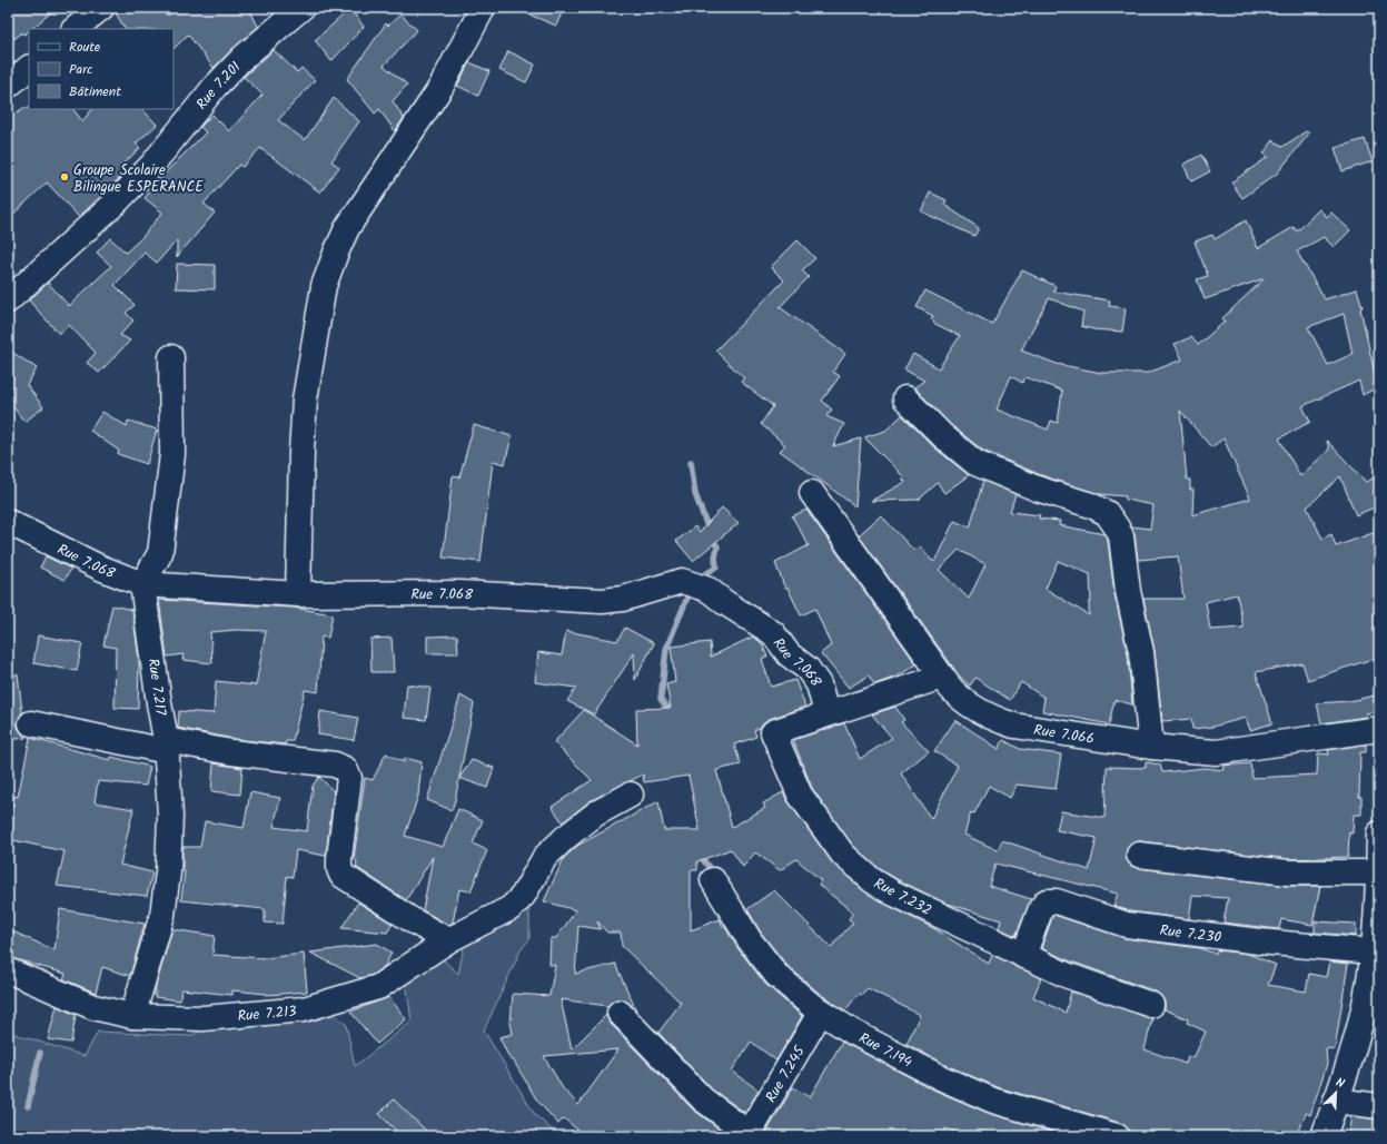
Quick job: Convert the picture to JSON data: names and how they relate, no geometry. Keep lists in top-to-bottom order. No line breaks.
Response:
{"streets":{"street":["Rue 7.201","Rue 7.068","Rue 7.217","Rue 7.066","Rue 7.232","Rue 7.230","Rue 7.213","Rue 7.194","Rue 7.245"]},"crossings":[["Rue 7.068","Rue 7.217"],["Rue 7.068","Rue 7.232"],["Rue 7.217","Rue 7.213"],["Rue 7.232","Rue 7.230"],["Rue 7.194","Rue 7.245"]],"places":["Groupe Scolaire Bilingue ESPERANCE"],"legend":["Route","Parc","Bâtiment"],"north":"top right"}
